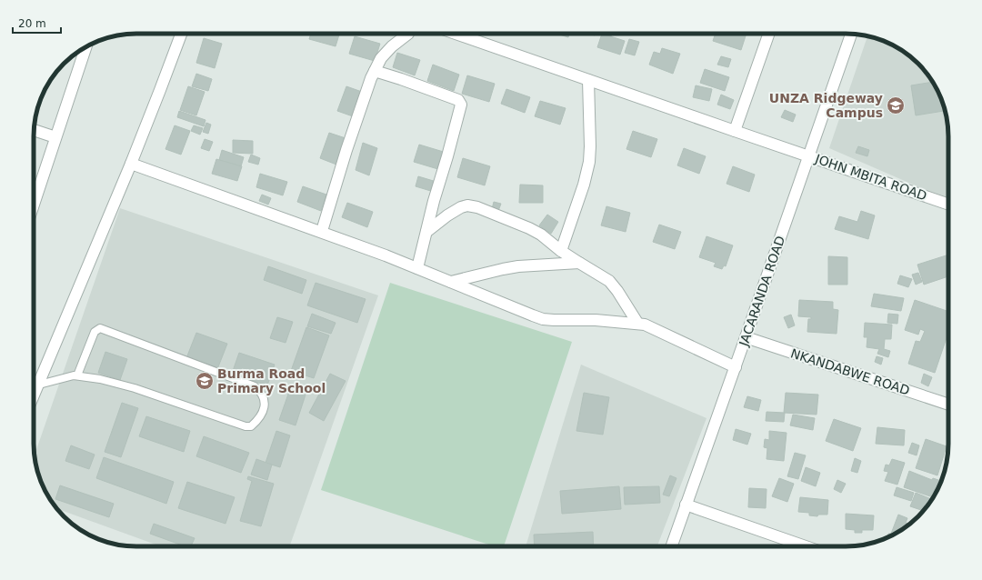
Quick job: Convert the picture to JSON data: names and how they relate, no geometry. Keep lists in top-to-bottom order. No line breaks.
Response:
{"streets":{"street":["JOHN MBITA ROAD","JACARANDA ROAD","NKANDABWE ROAD"]},"crossings":[["JOHN MBITA ROAD","JACARANDA ROAD"],["JACARANDA ROAD","NKANDABWE ROAD"]],"places":{"school or university":["UNZA Ridgeway Campus","Burma Road Primary School"]},"scale_bar":"20 m"}
